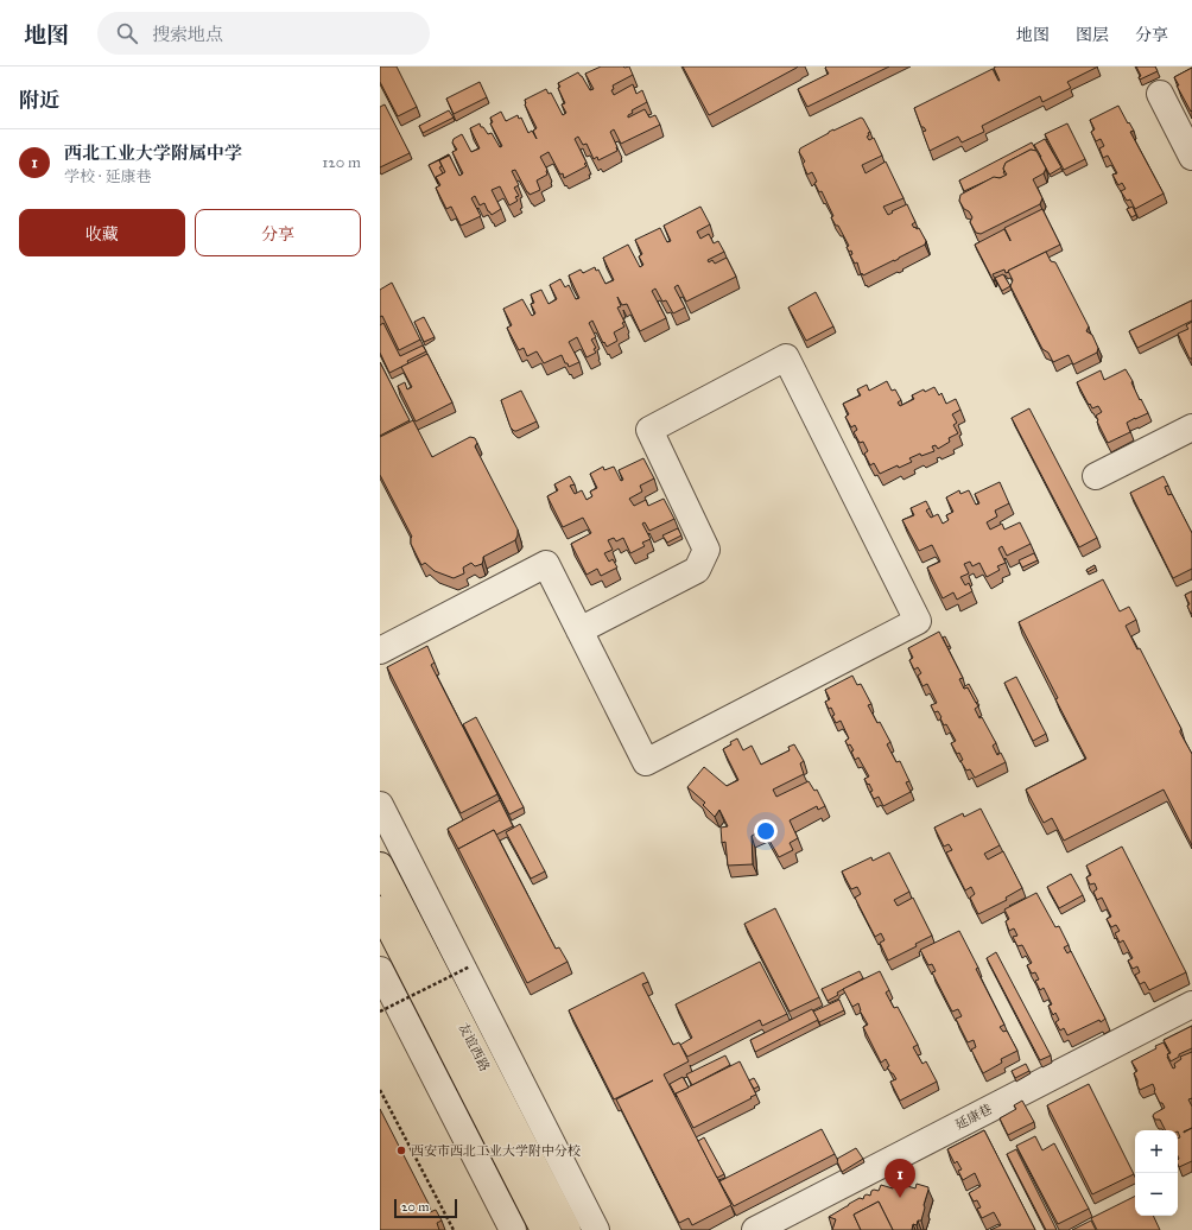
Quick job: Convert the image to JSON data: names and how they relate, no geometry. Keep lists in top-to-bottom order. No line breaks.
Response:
{"streets":{"main road":["友谊西路"],"street":["延康巷"]},"places":["西安市西北工业大学附中分校"],"scale_bar":"20 m","page":{"header":"地图","search":"搜索地点","nav":["地图","图层","分享"],"heading":"附近","list":[{"mark":"1","name":"西北工业大学附属中学","note":"学校 · 延康巷","value":"120 m"}],"buttons":["收藏","分享"],"map_buttons":["+","−"],"pins":"1","scale":"20 m"}}
